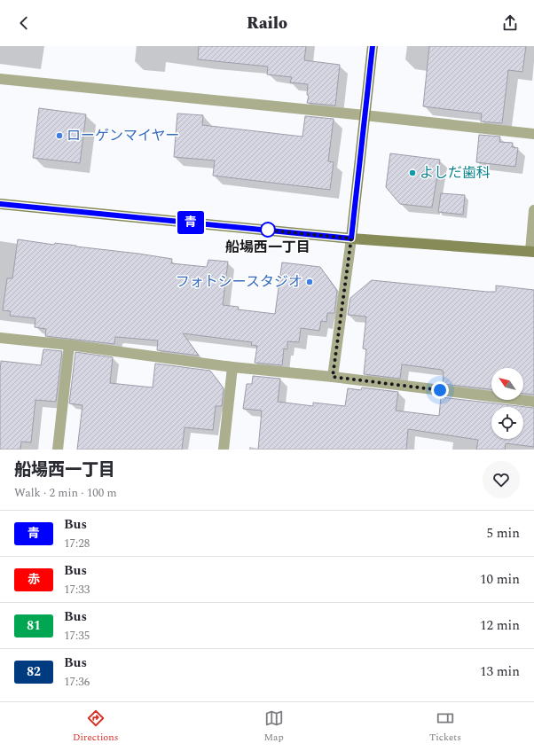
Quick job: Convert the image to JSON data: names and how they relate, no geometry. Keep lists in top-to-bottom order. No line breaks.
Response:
{"places":["ローゲンマイヤー","よしだ歯科","船場西一丁目","フォトシースタジオ"],"lines":["bus line 青"],"north":"top left","page":{"header":"Railo","on_map":"青","heading":["船場西一丁目","Walk · 2 min · 100 m"],"list":[{"mark":"青","name":"Bus","note":"17:28","value":"5 min"},{"mark":"赤","name":"Bus","note":"17:33","value":"10 min"},{"mark":"81","name":"Bus","note":"17:35","value":"12 min"},{"mark":"82","name":"Bus","note":"17:36","value":"13 min"}],"tabs":["Directions","Map","Tickets"]}}
